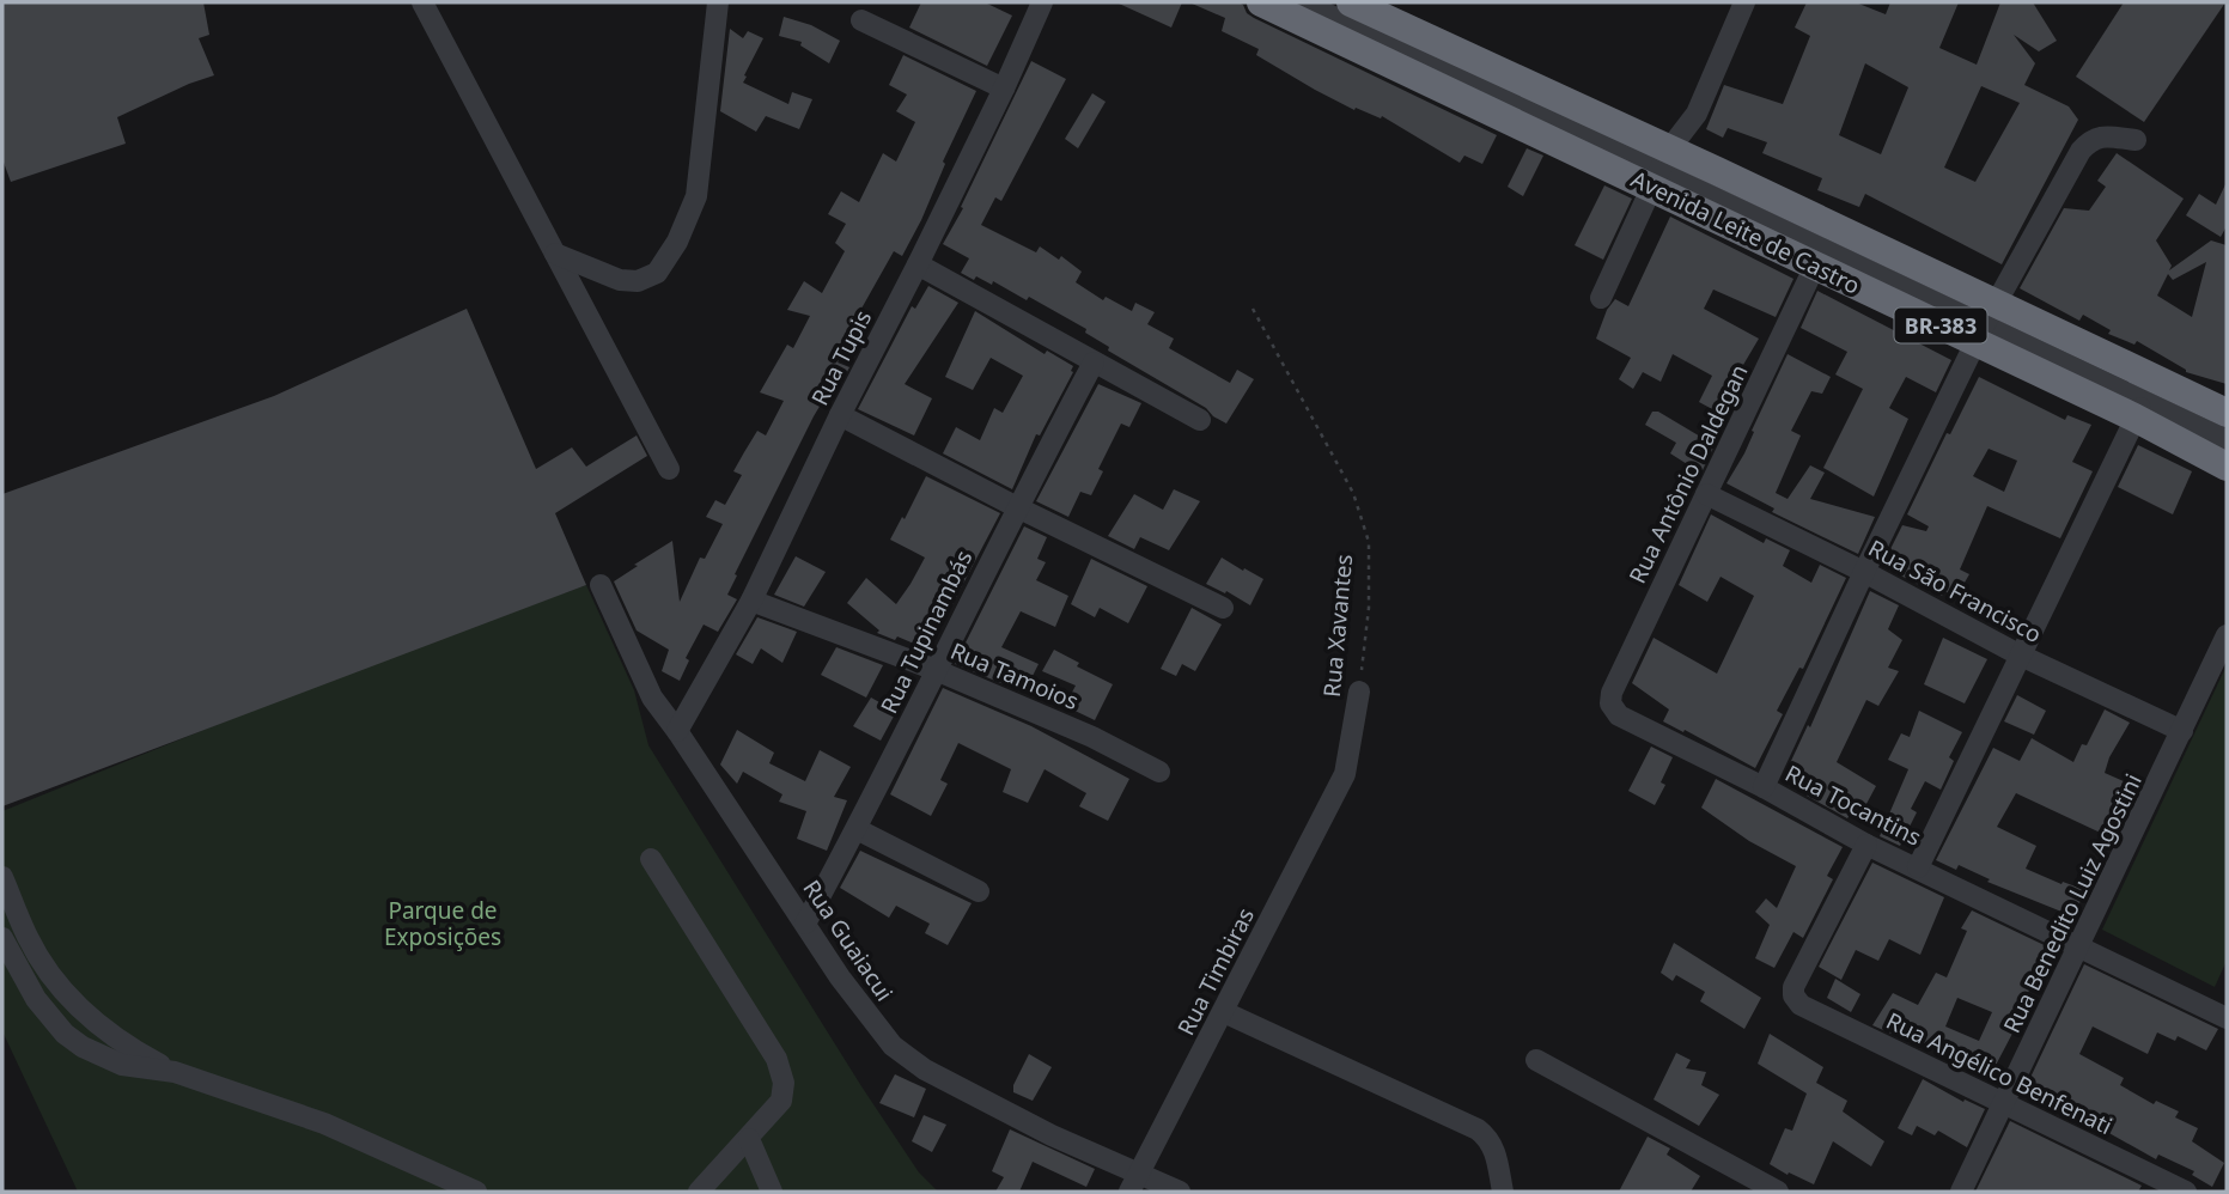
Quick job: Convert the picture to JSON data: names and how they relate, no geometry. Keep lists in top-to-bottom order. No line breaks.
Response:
{"streets":{"highway":["Avenida Leite de Castro","BR-383"],"street":["Rua Tupis","Rua Antônio Daldegan","Rua São Francisco","Rua Xavantes","Rua Tupinambás","Rua Tamoios","Rua Tocantins","Rua Benedito Luiz Agostini","Rua Guaiacui","Rua Timbiras","Rua Angélico Benfenati"]},"crossings":[["Avenida Leite de Castro","Rua Antônio Daldegan"],["Rua Tupis","Rua Tamoios"],["Rua Tupis","Rua Guaiacui"],["Rua Antônio Daldegan","Rua São Francisco"],["Rua Antônio Daldegan","Rua Tocantins"],["Rua São Francisco","Rua Benedito Luiz Agostini"],["Rua Xavantes","Rua Timbiras"],["Rua Tupinambás","Rua Tamoios"],["Rua Tupinambás","Rua Guaiacui"],["Rua Tocantins","Rua Benedito Luiz Agostini"],["Rua Tocantins","Rua Angélico Benfenati"],["Rua Benedito Luiz Agostini","Rua Angélico Benfenati"],["Rua Guaiacui","Rua Timbiras"]],"parks":["Parque de Exposições"]}
